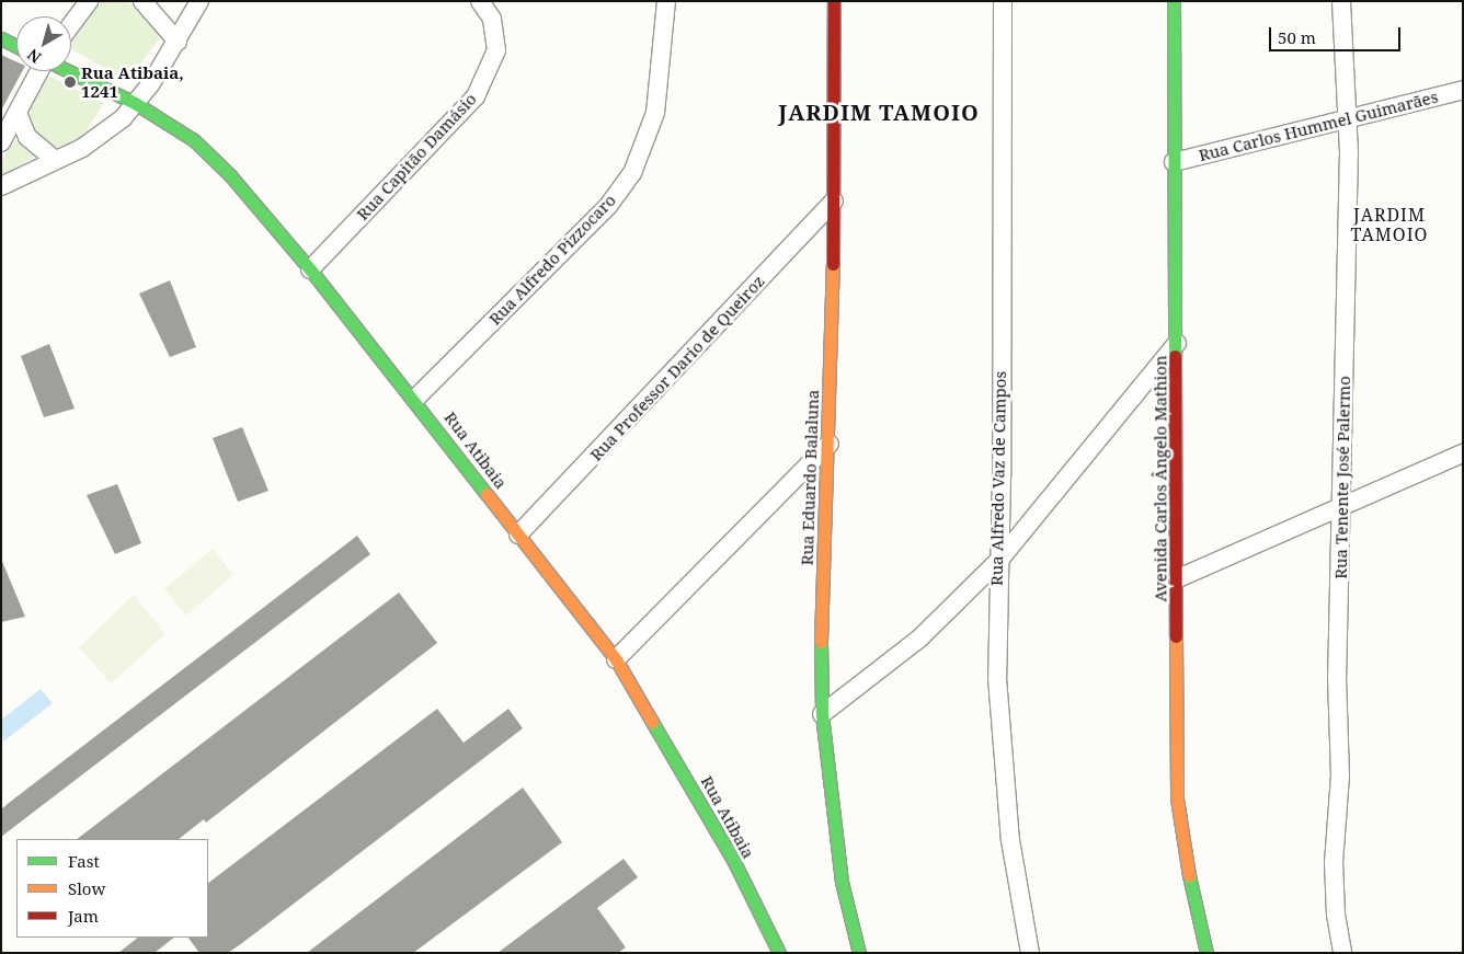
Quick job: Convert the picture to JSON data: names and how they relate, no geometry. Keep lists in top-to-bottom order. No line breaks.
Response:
{"streets":{"street":["Rua Carlos Hummel Guimarães","Rua Capitão Damásio","Rua Alfredo Pizzocaro","Rua Professor Dario de Queiroz","Rua Atibaia","Rua Eduardo Balaluna","Rua Tenente José Palermo","Rua Alfredo Vaz de Campos","Avenida Carlos Ângelo Mathion"]},"crossings":[["Rua Carlos Hummel Guimarães","Rua Tenente José Palermo"],["Rua Carlos Hummel Guimarães","Avenida Carlos Ângelo Mathion"],["Rua Capitão Damásio","Rua Atibaia"],["Rua Alfredo Pizzocaro","Rua Atibaia"],["Rua Professor Dario de Queiroz","Rua Atibaia"],["Rua Professor Dario de Queiroz","Rua Eduardo Balaluna"]],"districts":["JARDIM TAMOIO","JARDIM TAMOIO"],"places":["Rua Atibaia, 1241"],"legend":["Fast","Slow","Jam"],"scale_bar":"50 m","north":"bottom left"}
